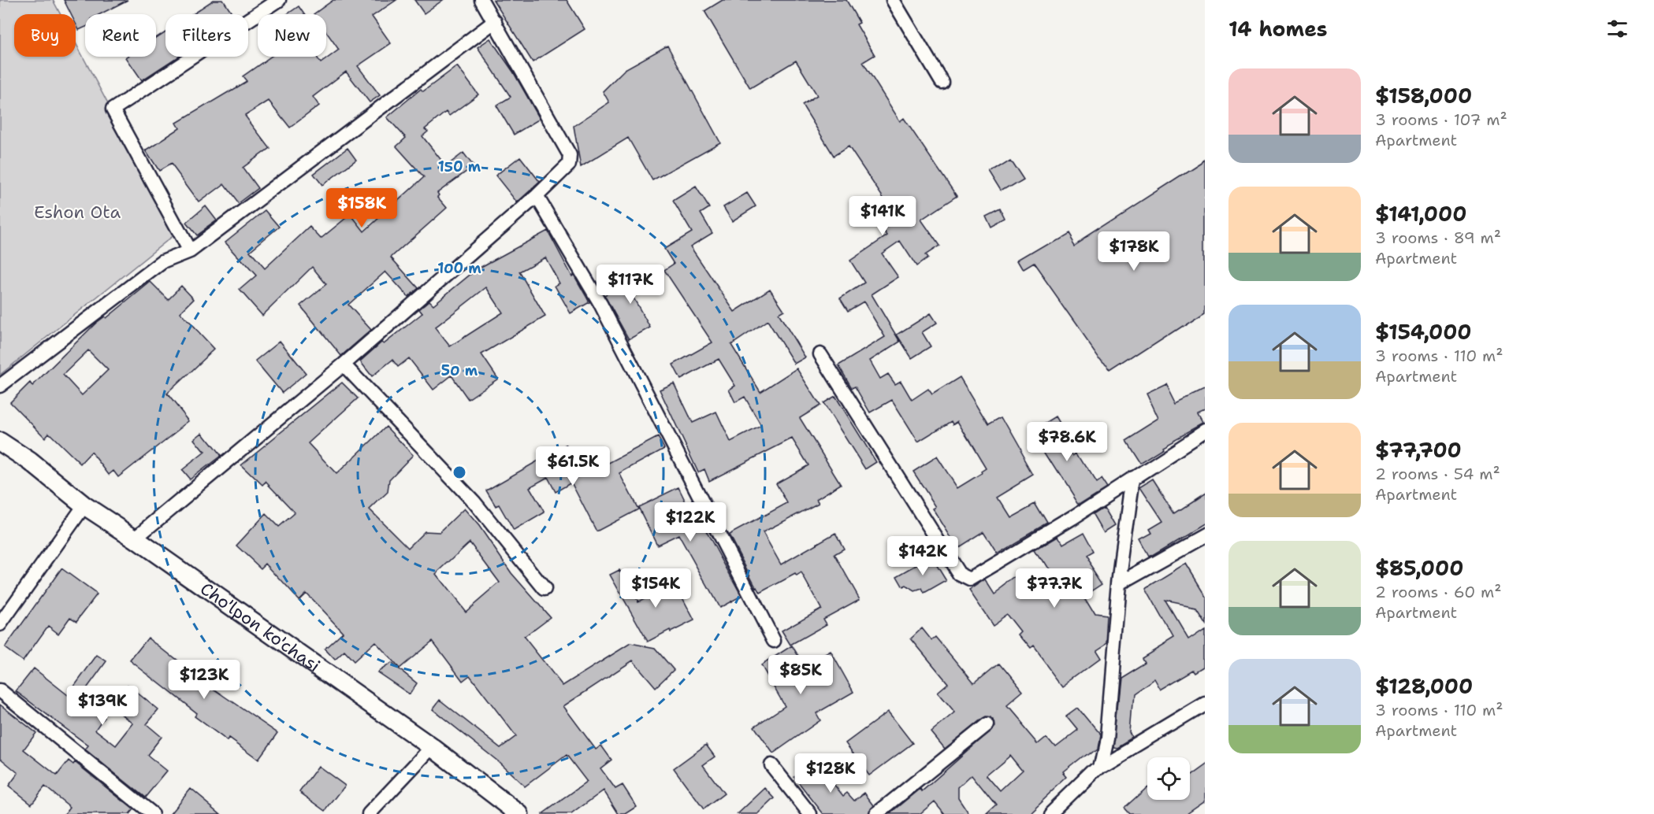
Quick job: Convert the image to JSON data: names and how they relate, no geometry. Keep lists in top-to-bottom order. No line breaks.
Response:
{"streets":{"main road":["Cho'lpon ko'chasi"]},"parks":["Eshon Ota"],"page":{"heading":"14 homes","chip":["Buy","Rent","Filters","New"],"list":[{"name":"$158,000","note":"3 rooms · 107 m² · Apartment"},{"name":"$141,000","note":"3 rooms · 89 m² · Apartment"},{"name":"$154,000","note":"3 rooms · 110 m² · Apartment"},{"name":"$77,700","note":"2 rooms · 54 m² · Apartment"},{"name":"$85,000","note":"2 rooms · 60 m² · Apartment"},{"name":"$128,000","note":"3 rooms · 110 m² · Apartment"}],"price":["$158K","$141K","$178K","$117K","$78.6K","$61.5K","$122K","$142K","$154K","$77.7K","$85K","$123K","$139K","$128K"]},"rings":["150 m","100 m","50 m"]}
